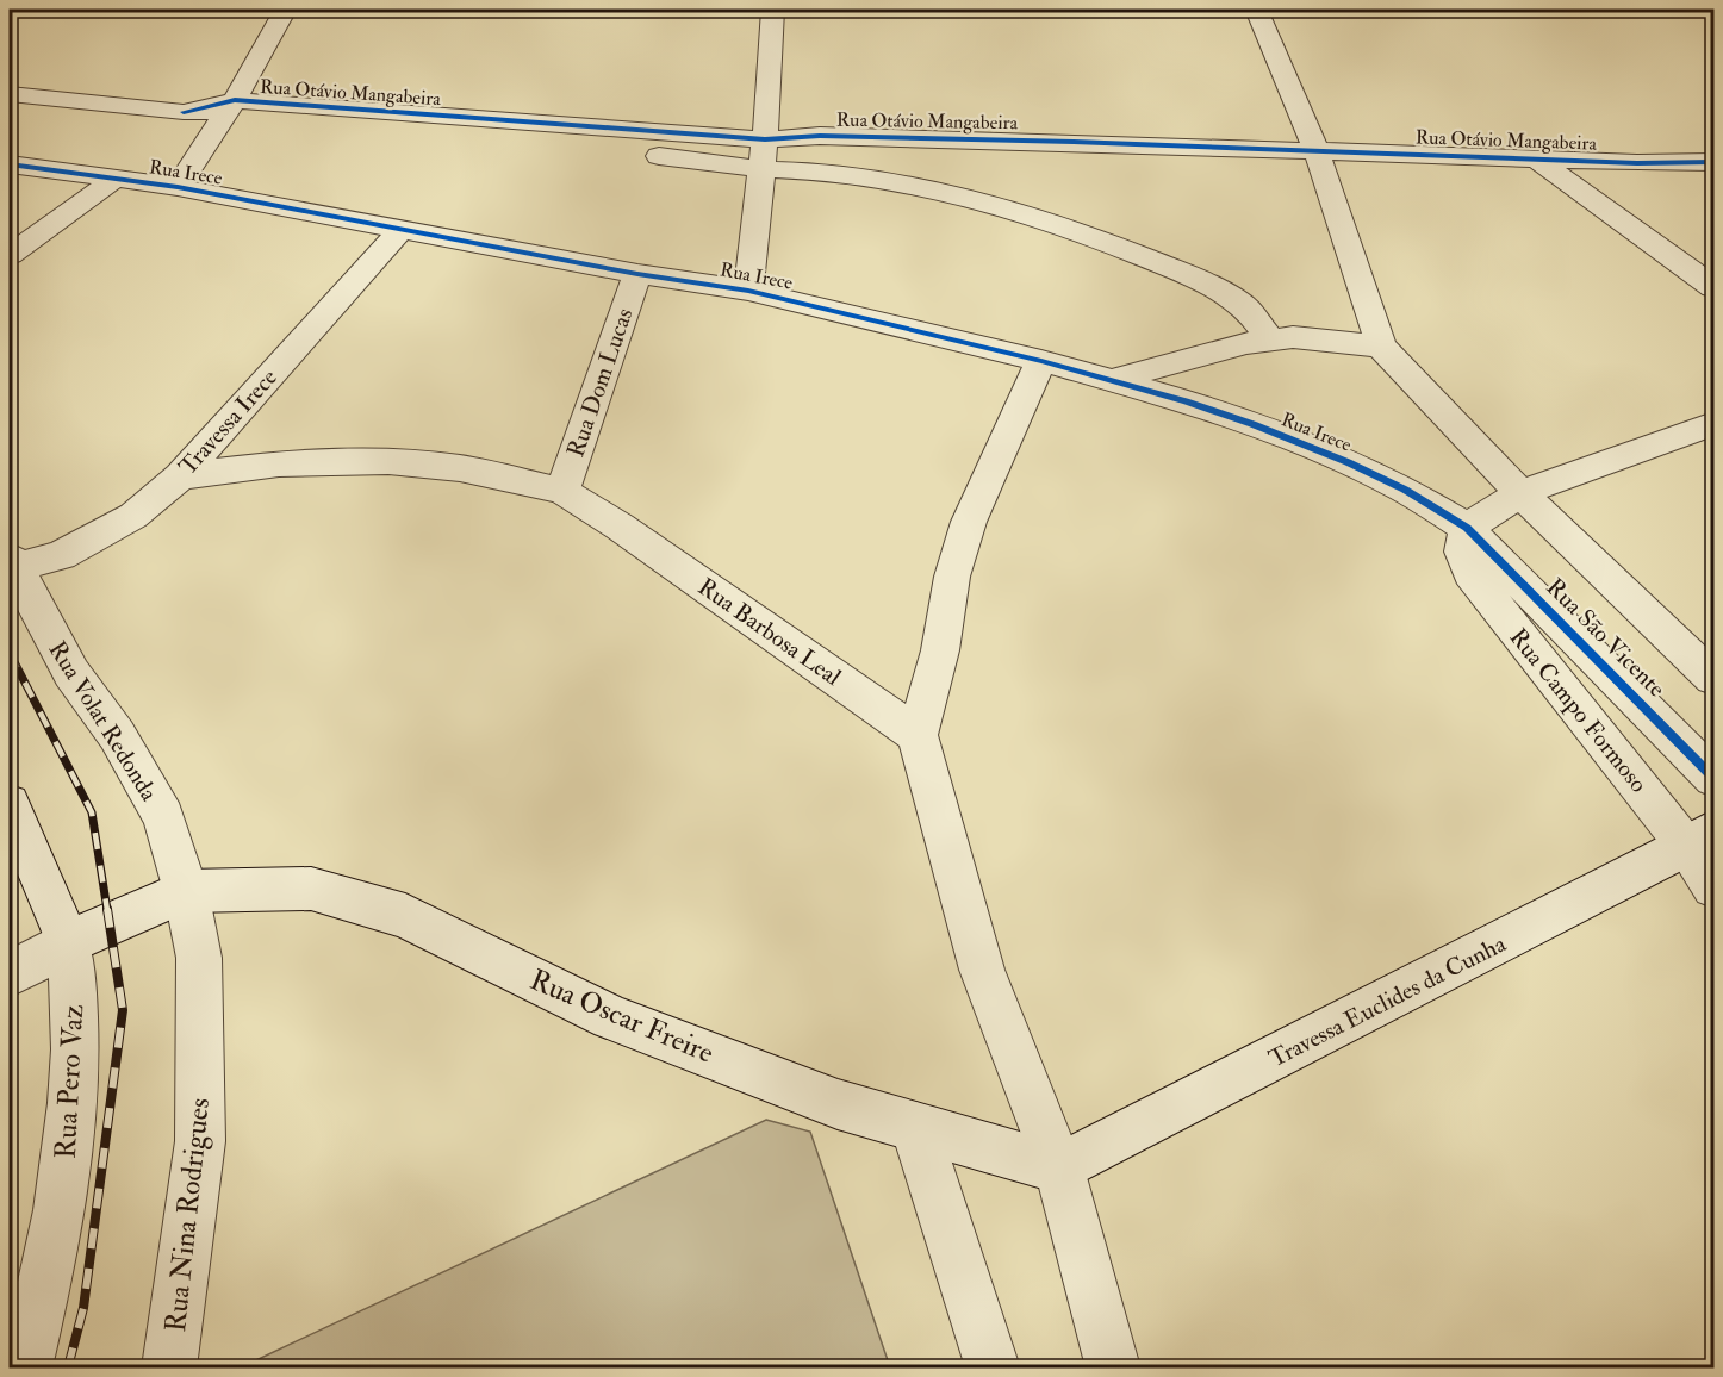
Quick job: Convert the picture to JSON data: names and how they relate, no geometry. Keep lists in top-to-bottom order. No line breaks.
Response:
{"streets":{"street":["Rua Otávio Mangabeira","Rua Irece","Rua Dom Lucas","Travessa Irece","Rua Barbosa Leal","Rua São Vicente","Rua Campo Formoso","Rua Volat Redonda","Travessa Euclides da Cunha","Rua Oscar Freire","Rua Pero Vaz","Rua Nina Rodrigues"]},"crossings":[["Rua Irece","Rua Dom Lucas"],["Rua Irece","Travessa Irece"],["Rua Irece","Rua São Vicente"],["Rua Irece","Rua Campo Formoso"],["Rua Dom Lucas","Rua Barbosa Leal"],["Travessa Irece","Rua Barbosa Leal"],["Travessa Irece","Rua Volat Redonda"],["Rua São Vicente","Rua Campo Formoso"],["Rua Campo Formoso","Travessa Euclides da Cunha"],["Rua Volat Redonda","Rua Oscar Freire"],["Rua Volat Redonda","Rua Nina Rodrigues"],["Travessa Euclides da Cunha","Rua Oscar Freire"],["Rua Oscar Freire","Rua Nina Rodrigues"]]}
